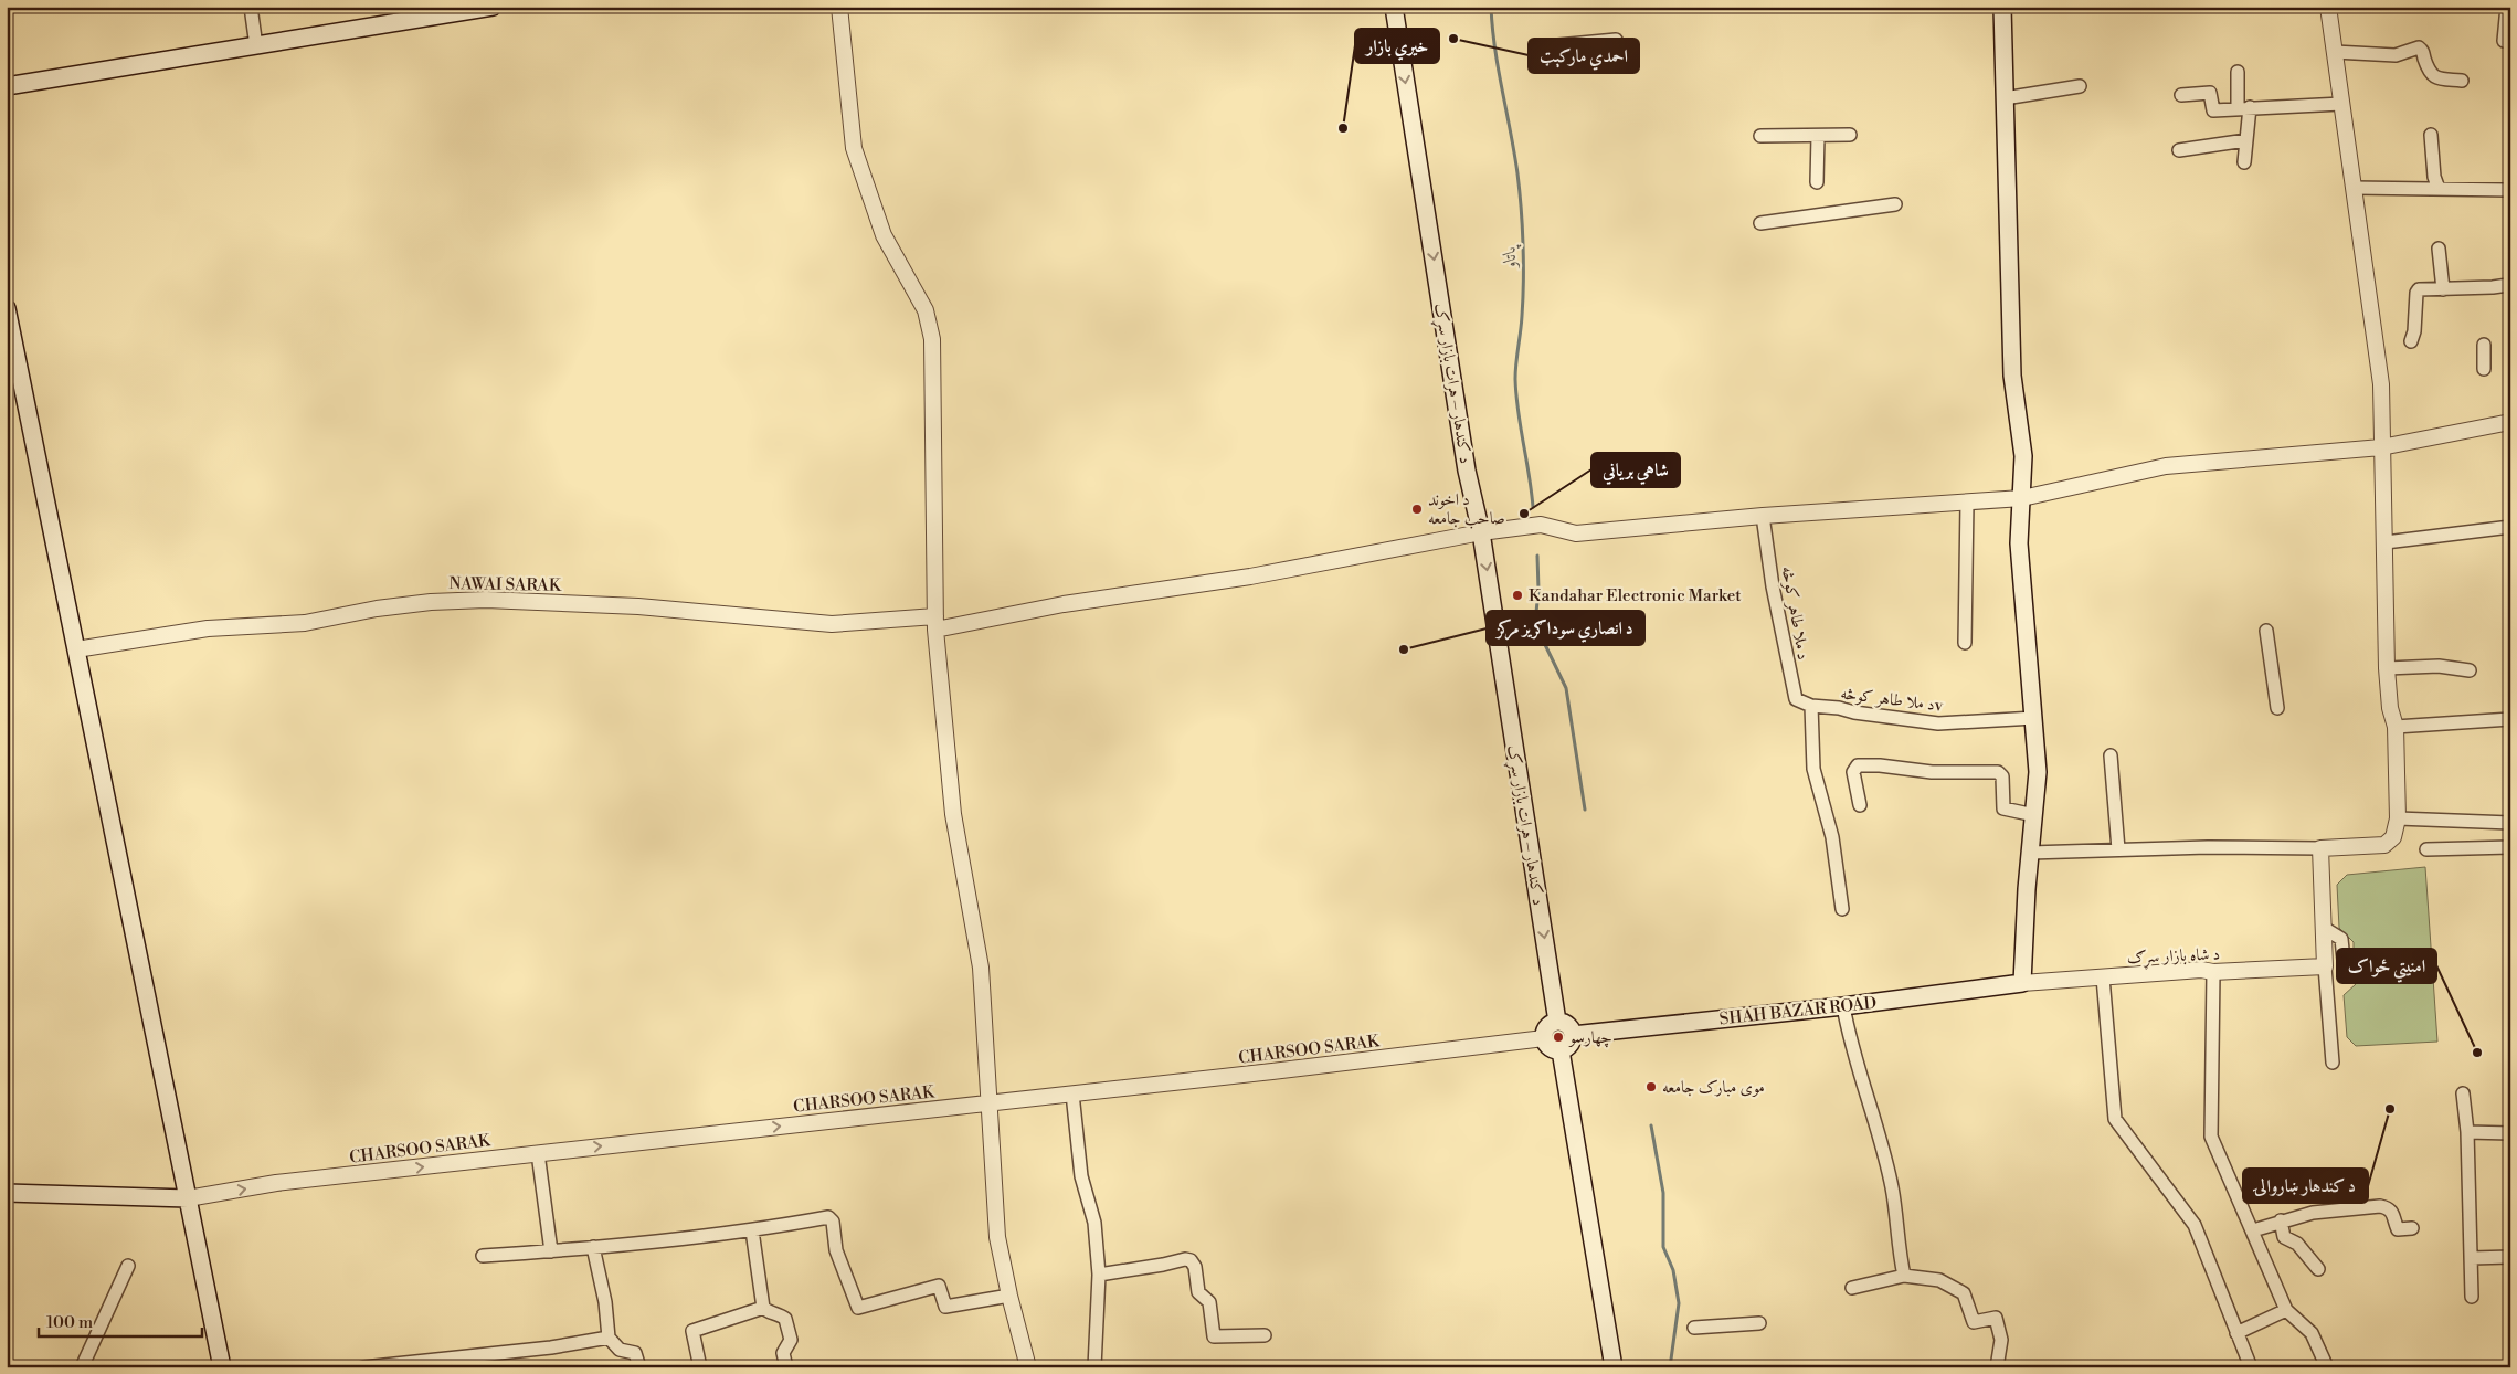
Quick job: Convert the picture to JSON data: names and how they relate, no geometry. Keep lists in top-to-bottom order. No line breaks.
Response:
{"streets":{"main road":["د کندهار – هرات بازار سړک","SHAH BAZAR ROAD"],"street":["NAWAI SARAK","د ملا طاهر کوڅه","د ملا طاهر کوڅهv","د شاه بازار سړګ","CHARSOO SARAK"]},"crossings":[["د کندهار – هرات بازار سړک","NAWAI SARAK"],["د کندهار – هرات بازار سړک","SHAH BAZAR ROAD"],["د کندهار – هرات بازار سړک","CHARSOO SARAK"],["NAWAI SARAK","د ملا طاهر کوڅه"],["د ملا طاهر کوڅه","د ملا طاهر کوڅهv"],["د شاه بازار سړګ","SHAH BAZAR ROAD"],["SHAH BAZAR ROAD","CHARSOO SARAK"]],"one_way":["د کندهار – هرات بازار سړک"],"water":["پاتاو"],"places":["احمدي مارکېټ","خیري بازار","د اخوند صاحب جامعه","شاهي برياني","Kandahar Electronic Market","د انصاري سوداګریز مرکز","چهارسو","امنيتي ځواک","موی مبارک جامعه","د کندهار ښاروالۍ"],"scale_bar":"100 m"}
